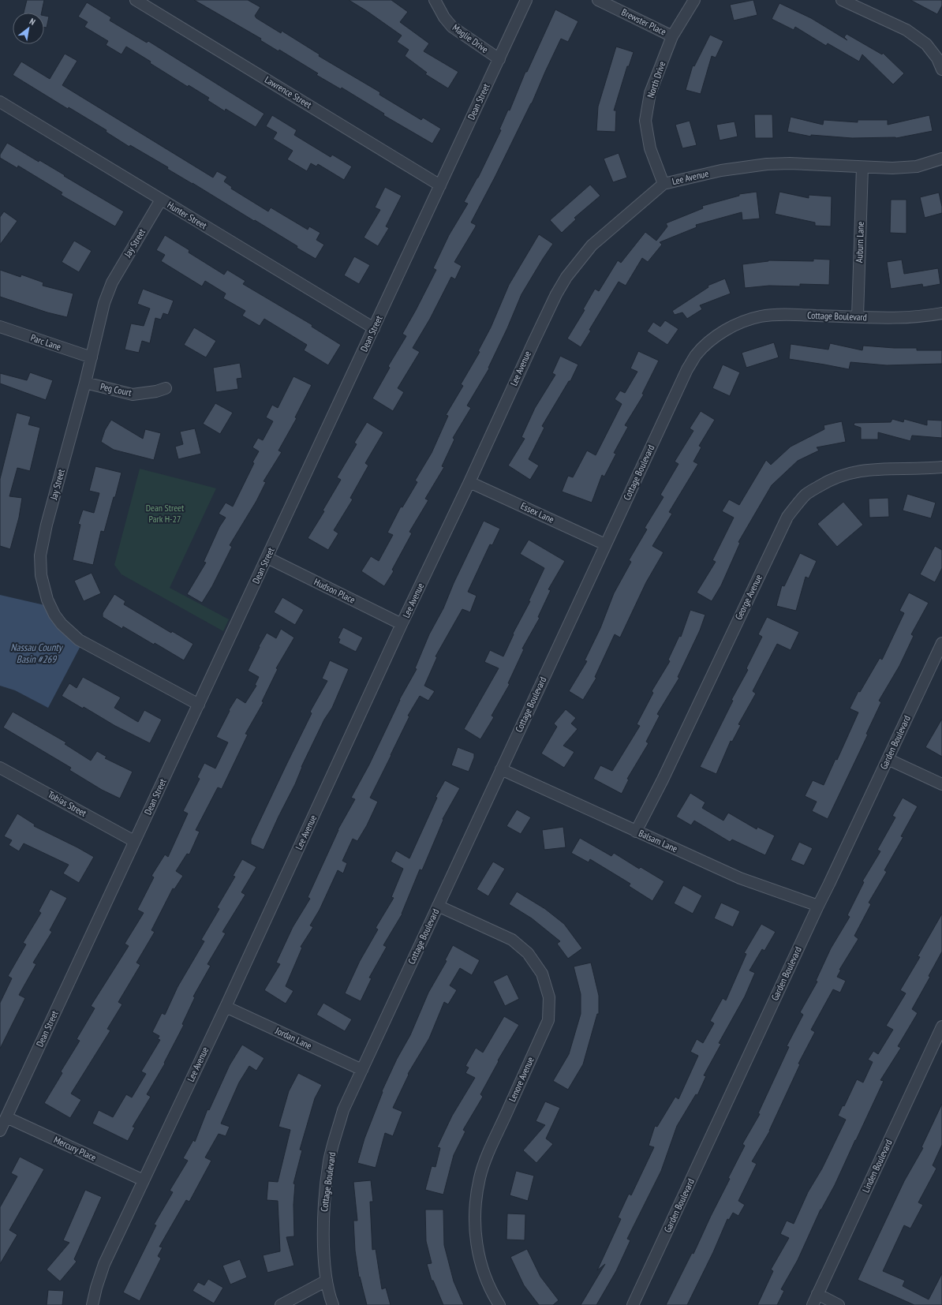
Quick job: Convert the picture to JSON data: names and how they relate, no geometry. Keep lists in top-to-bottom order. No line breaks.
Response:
{"streets":{"street":["Brewster Place","Maglie Drive","North Drive","Lawrence Street","Dean Street","Lee Avenue","Hunter Street","Auburn Lane","Jay Street","Cottage Boulevard","Parc Lane","Peg Court","Essex Lane","Hudson Place","George Avenue","Garden Boulevard","Tobias Street","Balsam Lane","Jordan Lane","Lenore Avenue","Mercury Place","Linden Boulevard"]},"crossings":[["Brewster Place","North Drive"],["Maglie Drive","Dean Street"],["North Drive","Lee Avenue"],["Lawrence Street","Dean Street"],["Dean Street","Hunter Street"],["Dean Street","Jay Street"],["Dean Street","Hudson Place"],["Dean Street","Tobias Street"],["Dean Street","Mercury Place"],["Lee Avenue","Auburn Lane"],["Lee Avenue","Essex Lane"],["Lee Avenue","Hudson Place"],["Lee Avenue","Jordan Lane"],["Lee Avenue","Mercury Place"],["Hunter Street","Jay Street"],["Auburn Lane","Cottage Boulevard"],["Jay Street","Parc Lane"],["Jay Street","Peg Court"],["Cottage Boulevard","Essex Lane"],["Cottage Boulevard","Balsam Lane"],["Cottage Boulevard","Jordan Lane"],["Cottage Boulevard","Lenore Avenue"],["George Avenue","Balsam Lane"],["Garden Boulevard","Balsam Lane"]],"water":["Nassau County Basin #269"],"parks":["Dean Street Park H-27"],"north":"top right"}
